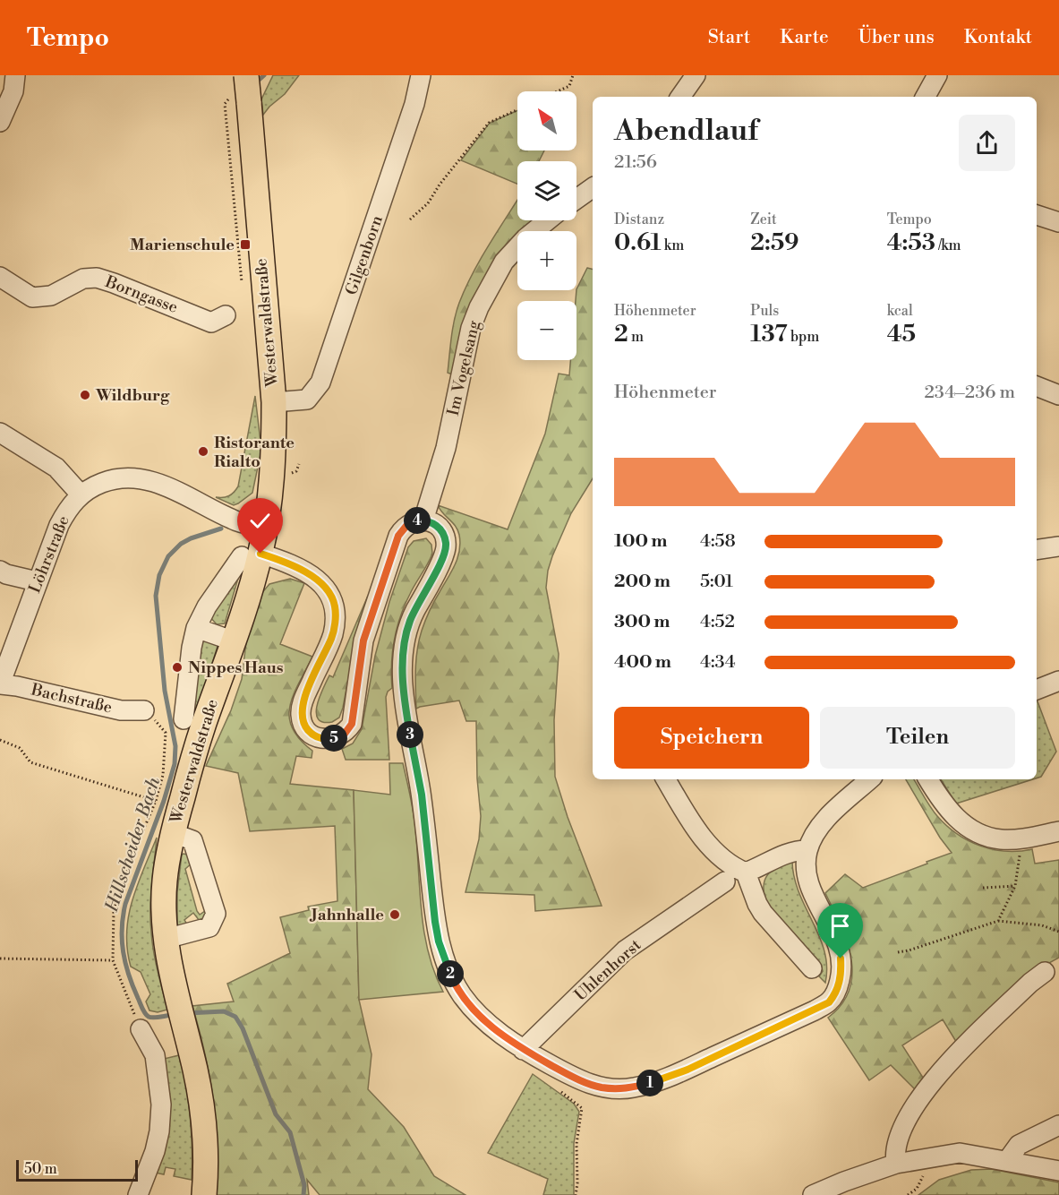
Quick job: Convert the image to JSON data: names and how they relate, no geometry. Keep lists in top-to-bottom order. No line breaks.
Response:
{"streets":{"main road":["Westerwaldstraße"],"street":["Gilgenborn","Borngasse","Im Vogelsang","Löhrstraße","Bachstraße","Uhlenhorst"]},"crossings":[["Gilgenborn","Westerwaldstraße"],["Westerwaldstraße","Löhrstraße"],["Löhrstraße","Bachstraße"]],"water":["Hillscheider Bach"],"places":{"transit":["Marienschule"],"other":["Wildburg","Ristorante Rialto","Nippes Haus","Jahnhalle"]},"scale_bar":"50 m","north":"top left","page":{"header":"Tempo","nav":["Start","Karte","Über uns","Kontakt"],"map_buttons":["+","−"],"heading":["Abendlauf","21:56"],"stats":[["Distanz","0.61 km"],["Zeit","2:59"],["Tempo","4:53 /km"],["Höhenmeter","2 m"],["Puls","137 bpm"],["kcal","45"]],"chart":["Höhenmeter","234–236 m"],"pins":["4","3","5","2","1"],"list":[{"name":"100 m","note":"4:58"},{"name":"200 m","note":"5:01"},{"name":"300 m","note":"4:52"},{"name":"400 m","note":"4:34"}],"buttons":["Speichern","Teilen"],"scale":"50 m"}}
